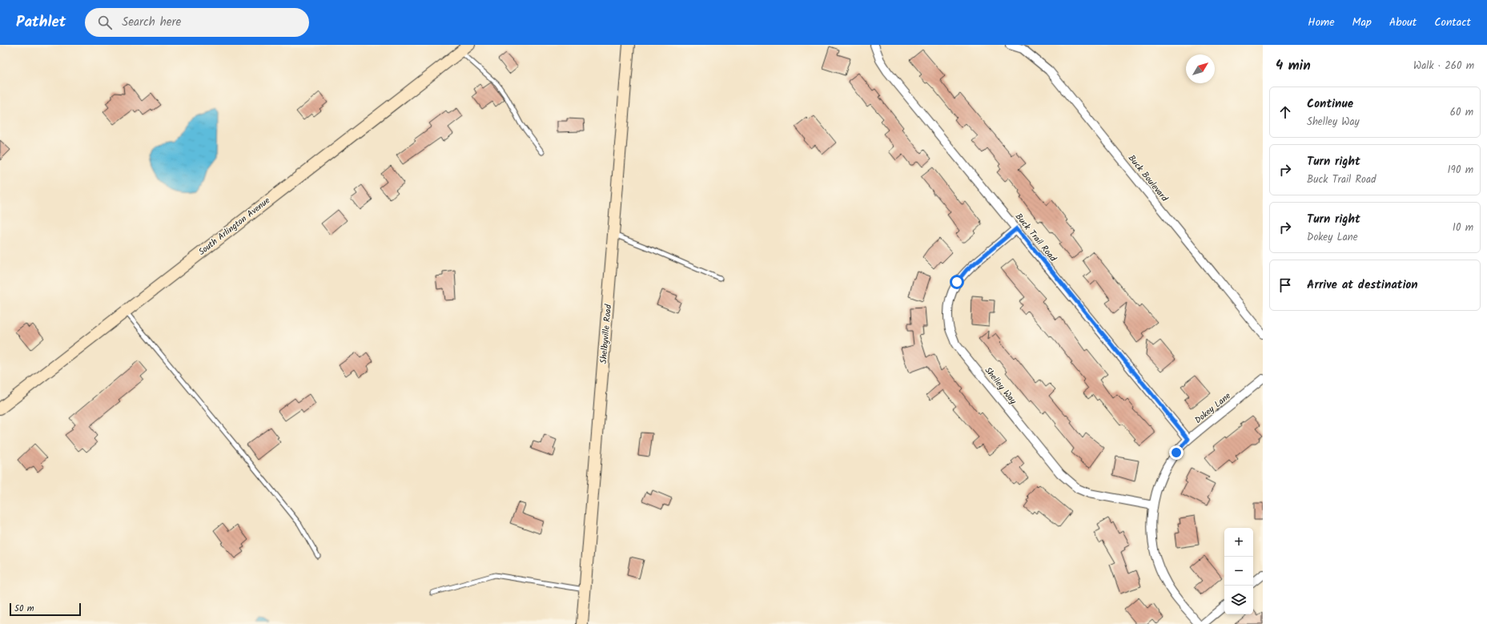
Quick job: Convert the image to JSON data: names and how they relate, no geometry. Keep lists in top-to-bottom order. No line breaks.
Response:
{"streets":{"main road":["South Arlington Avenue","Shelbyville Road"],"street":["Buck Boulevard","Buck Trail Road","Shelley Way","Dokey Lane"]},"crossings":[["Buck Trail Road","Shelley Way"],["Buck Trail Road","Dokey Lane"],["Shelley Way","Dokey Lane"]],"scale_bar":"50 m","north":"top right","page":{"header":"Pathlet","search":"Search here","nav":["Home","Map","About","Contact"],"heading":["4 min","Walk · 260 m"],"list":[["Continue","Shelley Way","60 m"],["Turn right","Buck Trail Road","190 m"],["Turn right","Dokey Lane","10 m"],"Arrive at destination"],"map_buttons":["+","−"],"scale":"50 m"}}
